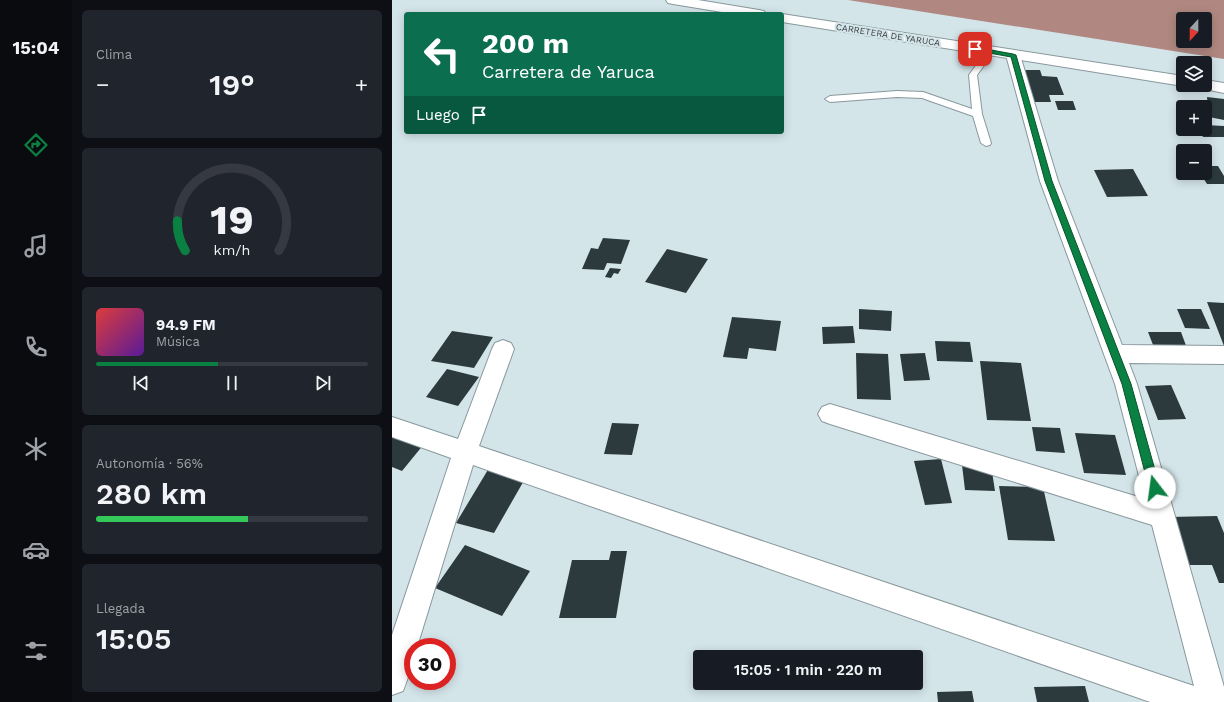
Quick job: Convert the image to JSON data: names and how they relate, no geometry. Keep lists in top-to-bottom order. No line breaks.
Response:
{"streets":{"street":["CARRETERA DE YARUCA"]},"north":"bottom","page":{"tabs":"15:04","tile":["Clima",["Autonomía · 56%","280 km"],["Llegada","15:05"]],"map_buttons":["+","−"],"turn":["200 m","Carretera de Yaruca"],"heat":["−","19°","+"],"then":"Luego","song":["94.9 FM","Música"],"limit":"30","trip":"15:05 · 1 min · 220 m","gauge":["19","km/h"]}}
